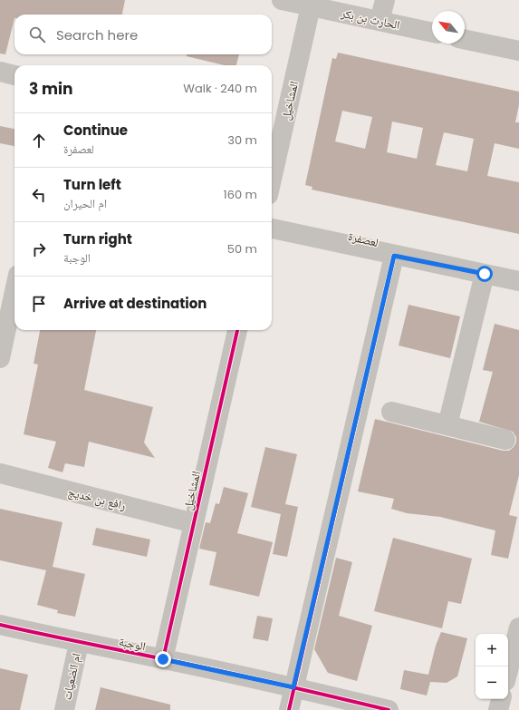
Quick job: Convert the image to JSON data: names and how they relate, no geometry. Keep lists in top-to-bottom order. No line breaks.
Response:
{"streets":{"street":["الحارث بن بكر","المشاخيل","لعصفرة","رافع بن خديج","الوجبة","ام الضعيات"]},"crossings":[["الحارث بن بكر","المشاخيل"],["المشاخيل","رافع بن خديج"],["المشاخيل","الوجبة"],["الوجبة","ام الضعيات"]],"north":"top left","page":{"search":"Search here","heading":["3 min","Walk · 240 m"],"list":[["Continue","لعصفرة","30 m"],["Turn left","ام الحيران","160 m"],["Turn right","الوجبة","50 m"],"Arrive at destination"],"map_buttons":["+","−"]}}
